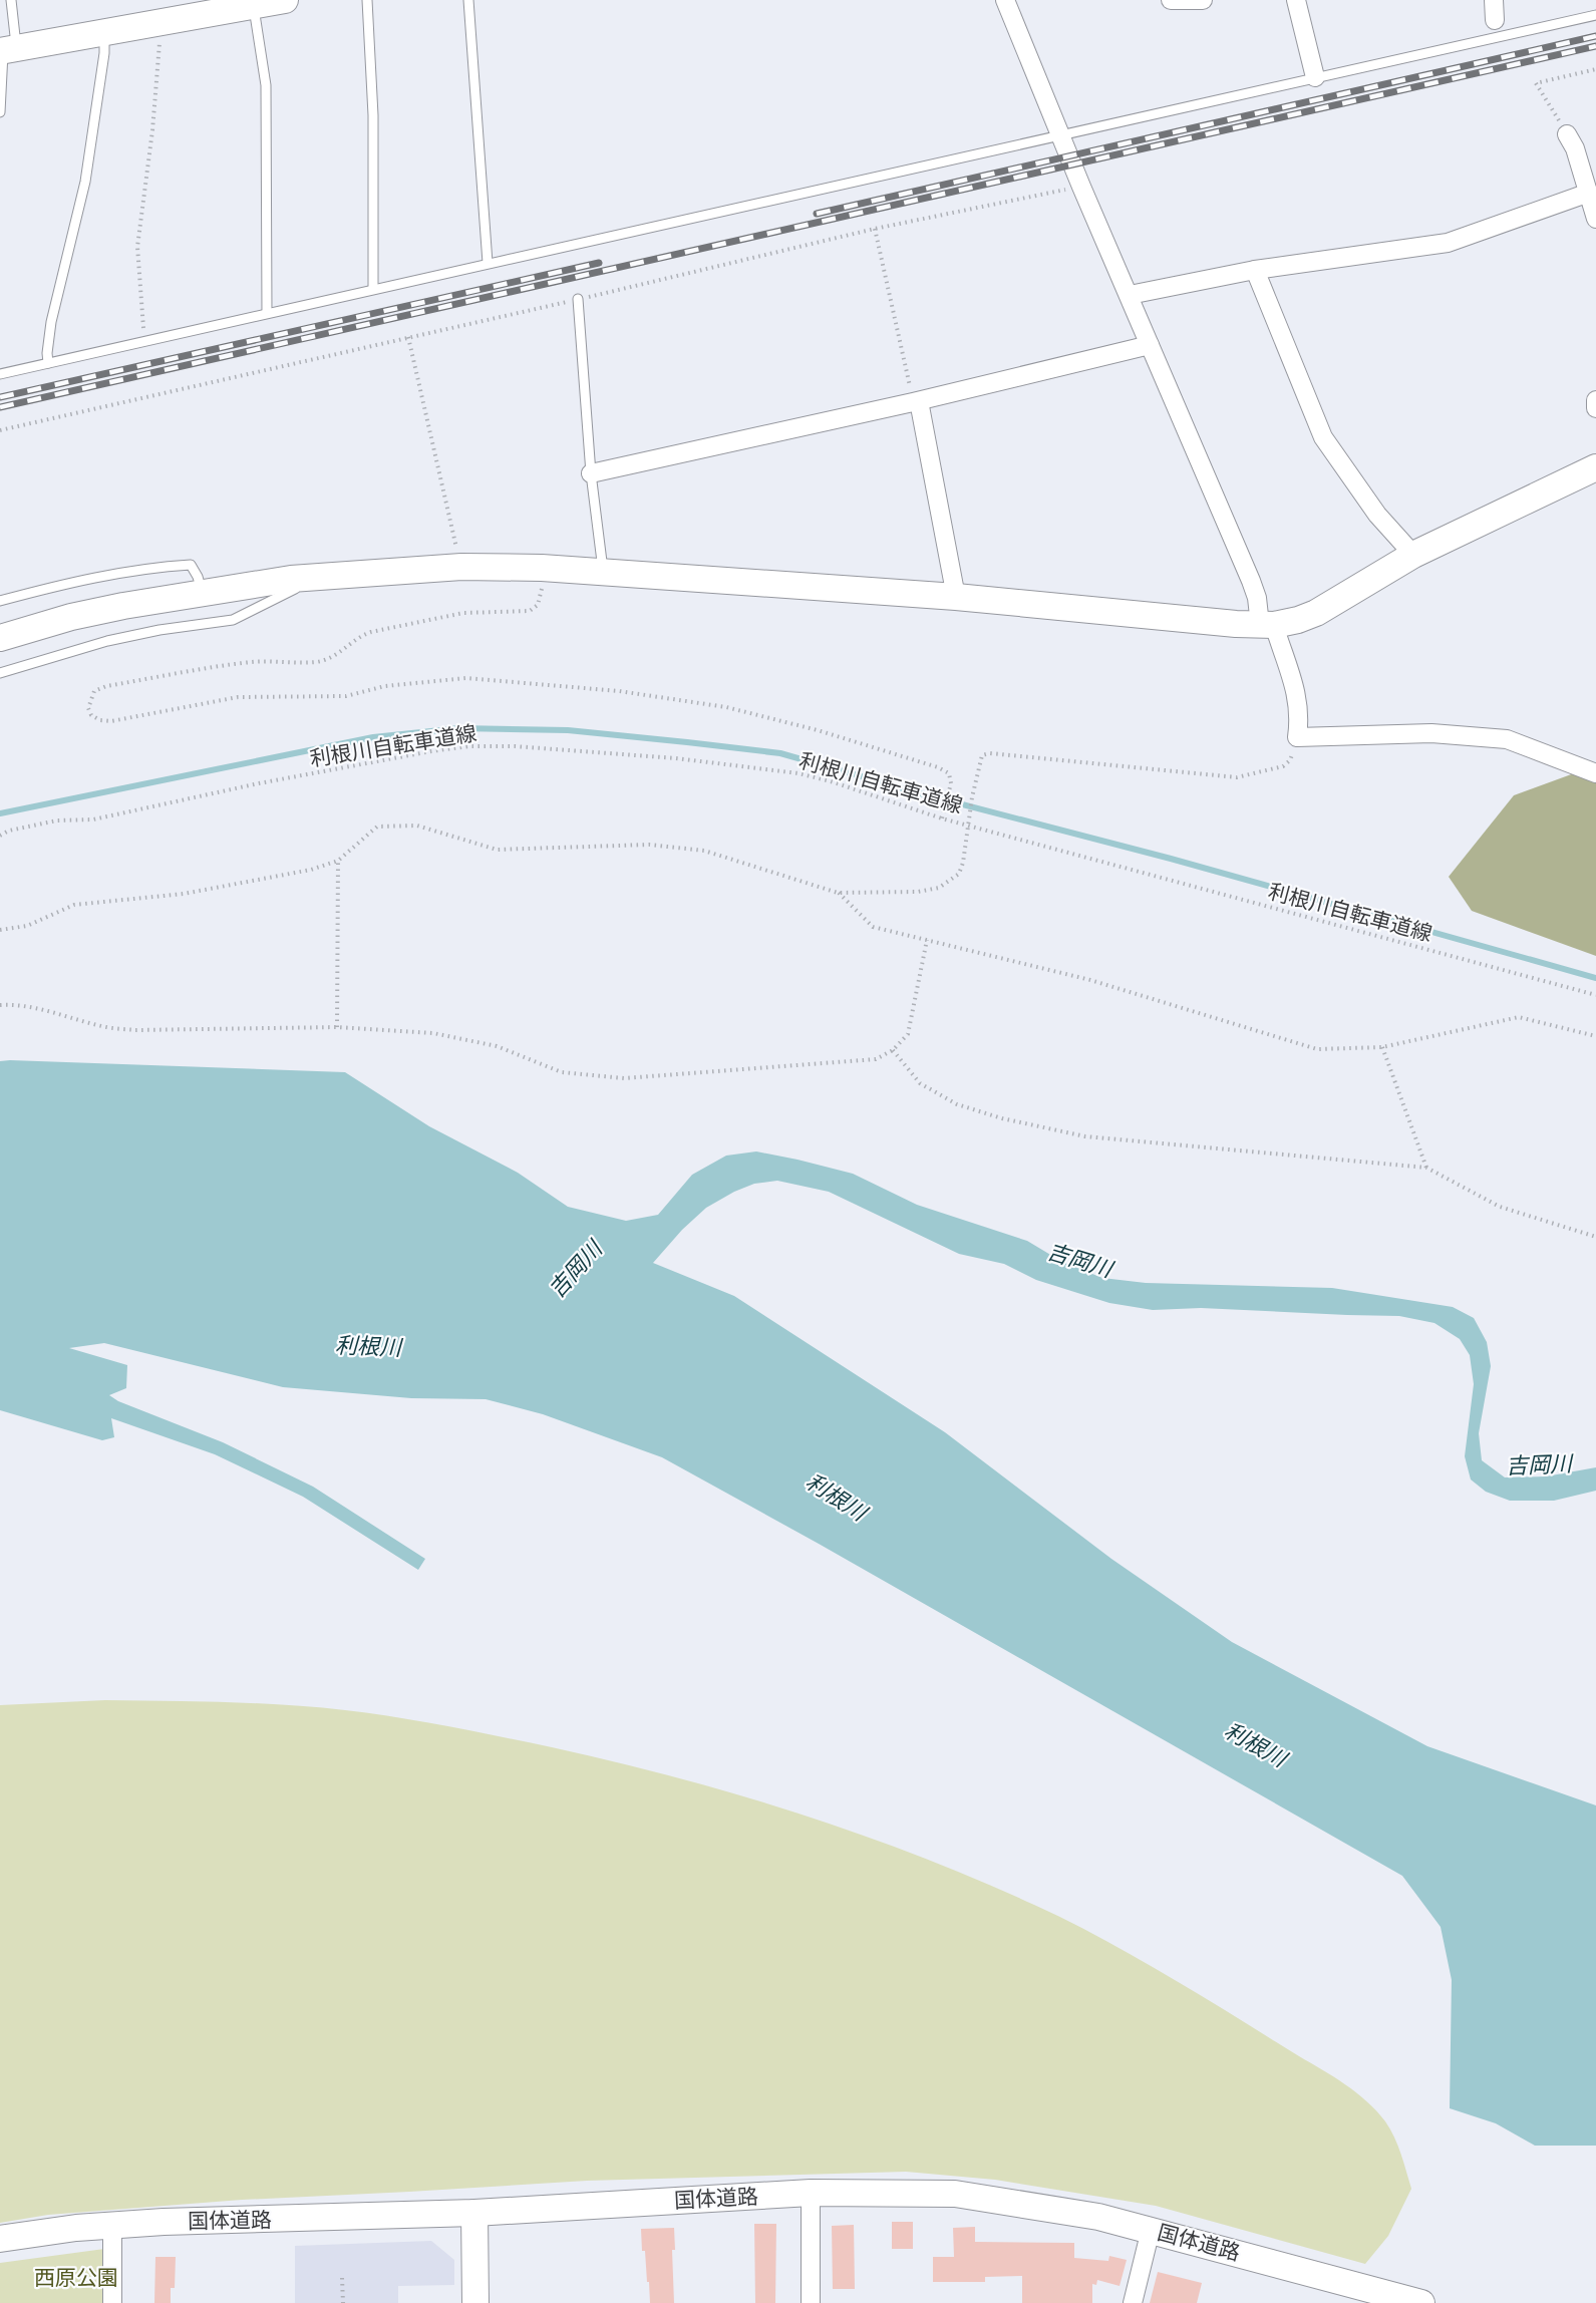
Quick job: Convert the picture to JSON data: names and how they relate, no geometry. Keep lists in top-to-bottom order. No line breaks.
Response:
{"streets":{"street":["国体道路"],"path":["利根川自転車道線"]},"water":["吉岡川","利根川"],"parks":["西原公園"]}
